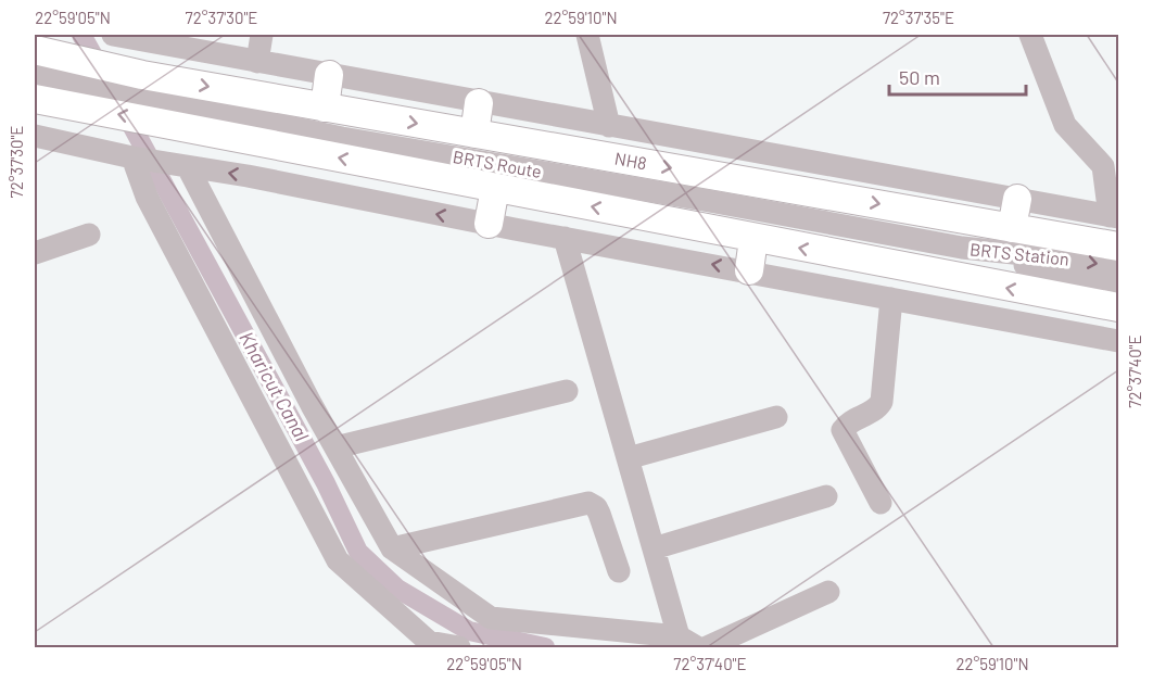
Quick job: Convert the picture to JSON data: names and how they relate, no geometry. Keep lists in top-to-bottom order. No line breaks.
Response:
{"streets":{"main road":["NH8"],"street":["BRTS Route","BRTS Station"]},"crossings":[["NH8","BRTS Route"],["BRTS Route","BRTS Station"]],"water":["Kharicut Canal"],"scale_bar":"50 m","coordinates":["22°59'05\"N","72°37'30\"E","22°59'10\"N","72°37'35\"E","72°37'40\"E"]}
